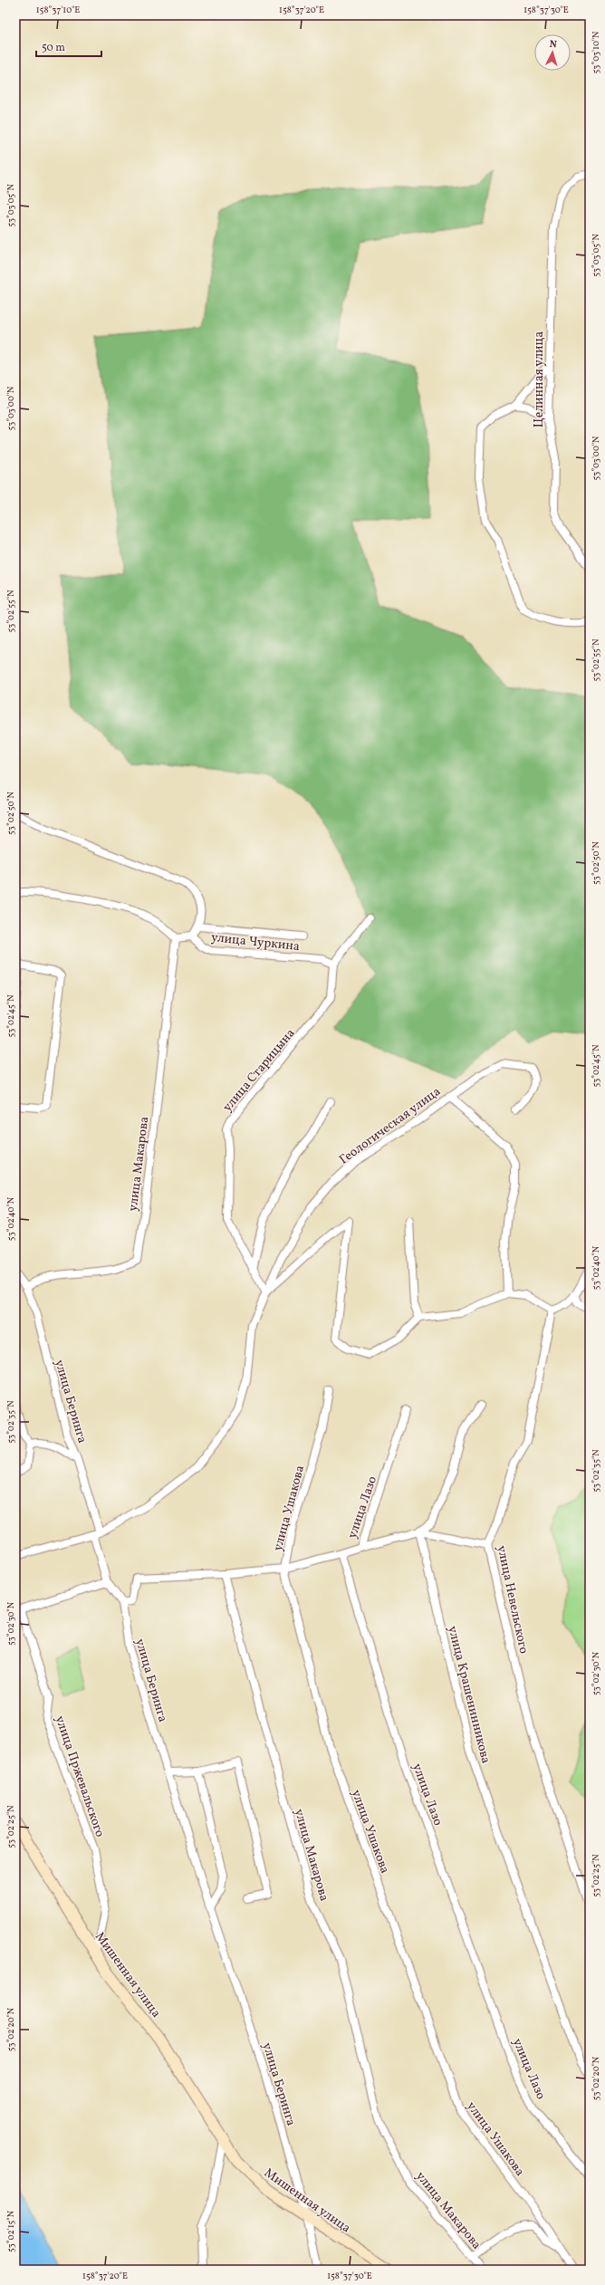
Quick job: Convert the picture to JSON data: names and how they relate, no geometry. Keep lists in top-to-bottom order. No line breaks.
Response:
{"streets":{"main road":["Мишенная улица"],"street":["Целинная улица","улица Чуркина","улица Старицына","Геологическая улица","улица Макарова","улица Беринга","улица Лазо","улица Ушакова","улица Невельского","улица Крашенинникова","улица Пржевальского"]},"crossings":[["улица Чуркина","улица Старицына"],["улица Старицына","Геологическая улица"],["Геологическая улица","улица Беринга"],["улица Макарова","улица Беринга"],["улица Макарова","улица Ушакова"],["улица Беринга","улица Пржевальского"],["улица Беринга","Мишенная улица"],["улица Пржевальского","Мишенная улица"]],"scale_bar":"50 m","north":"top","coordinates":["158°37'10\"E","158°37'20\"E","158°37'30\"E","53°03'10\"N","53°03'05\"N","53°03'00\"N","53°02'55\"N","53°02'50\"N","53°02'45\"N","53°02'40\"N","53°02'35\"N","53°02'30\"N","53°02'25\"N","53°02'20\"N","53°02'15\"N"]}
